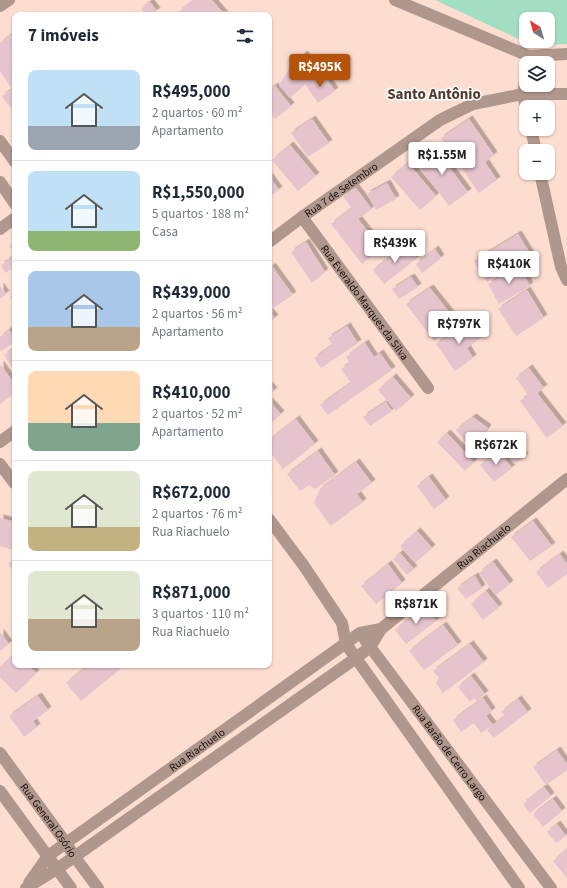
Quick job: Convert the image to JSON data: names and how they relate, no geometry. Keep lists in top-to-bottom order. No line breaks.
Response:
{"streets":{"street":["Rua 7 de Setembro","Rua Everaldo Marques da Silva","Rua Riachuelo","Rua Barão de Cerro Largo","Rua General Osório"]},"crossings":[["Rua 7 de Setembro","Rua Everaldo Marques da Silva"],["Rua Riachuelo","Rua Barão de Cerro Largo"],["Rua Riachuelo","Rua General Osório"]],"districts":["Santo Antônio"],"north":"top left","page":{"map_buttons":["+","−"],"heading":"7 imóveis","price":["R$495K","R$1.55M","R$439K","R$410K","R$797K","R$672K","R$871K"],"list":[{"name":"R$495,000","note":"2 quartos · 60 m² · Apartamento"},{"name":"R$1,550,000","note":"5 quartos · 188 m² · Casa"},{"name":"R$439,000","note":"2 quartos · 56 m² · Apartamento"},{"name":"R$410,000","note":"2 quartos · 52 m² · Apartamento"},{"name":"R$672,000","note":"2 quartos · 76 m² · Rua Riachuelo"},{"name":"R$871,000","note":"3 quartos · 110 m² · Rua Riachuelo"}]}}
